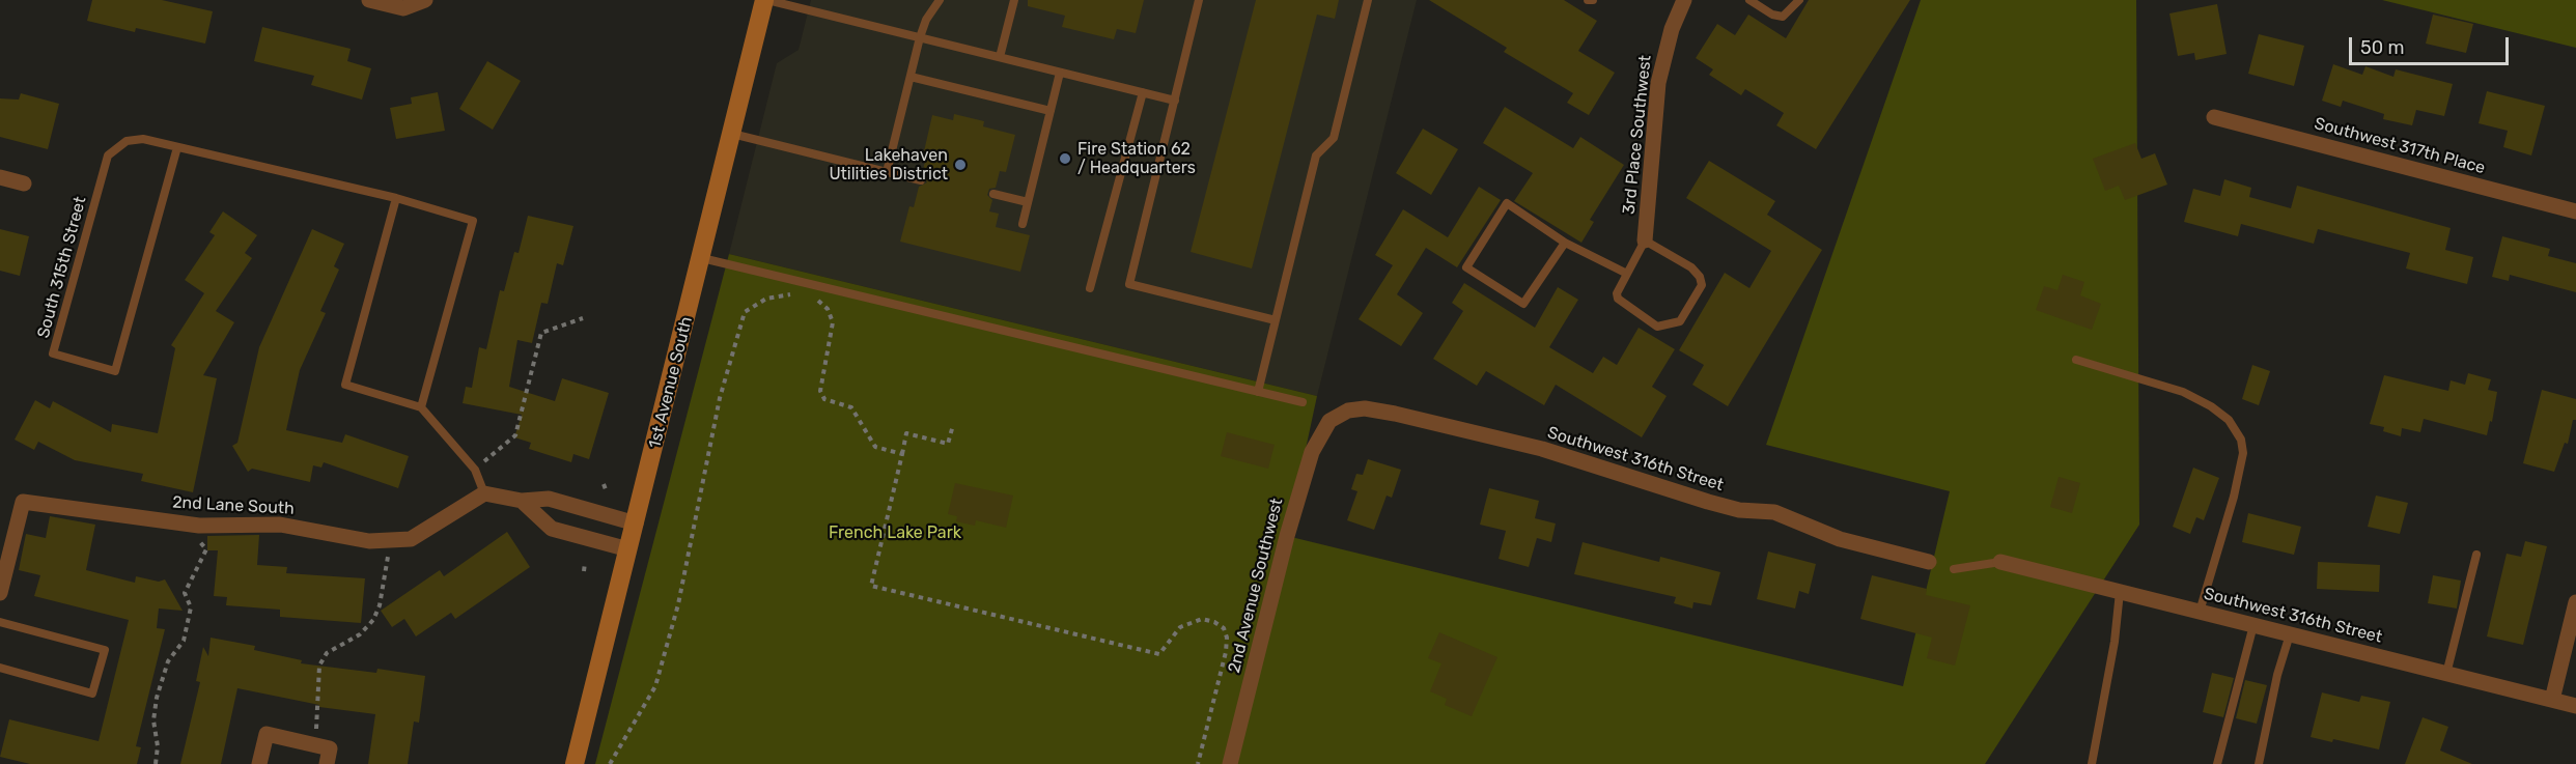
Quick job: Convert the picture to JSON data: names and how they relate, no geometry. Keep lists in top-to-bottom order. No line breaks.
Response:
{"streets":{"main road":["1st Avenue South"],"street":["3rd Place Southwest","Southwest 317th Place","Southwest 316th Street","2nd Lane South","2nd Avenue Southwest"],"lane":["South 315th Street"]},"crossings":[["Southwest 316th Street","2nd Avenue Southwest"]],"parks":["French Lake Park"],"places":["Fire Station 62 / Headquarters","Lakehaven Utilities District"],"scale_bar":"50 m"}
